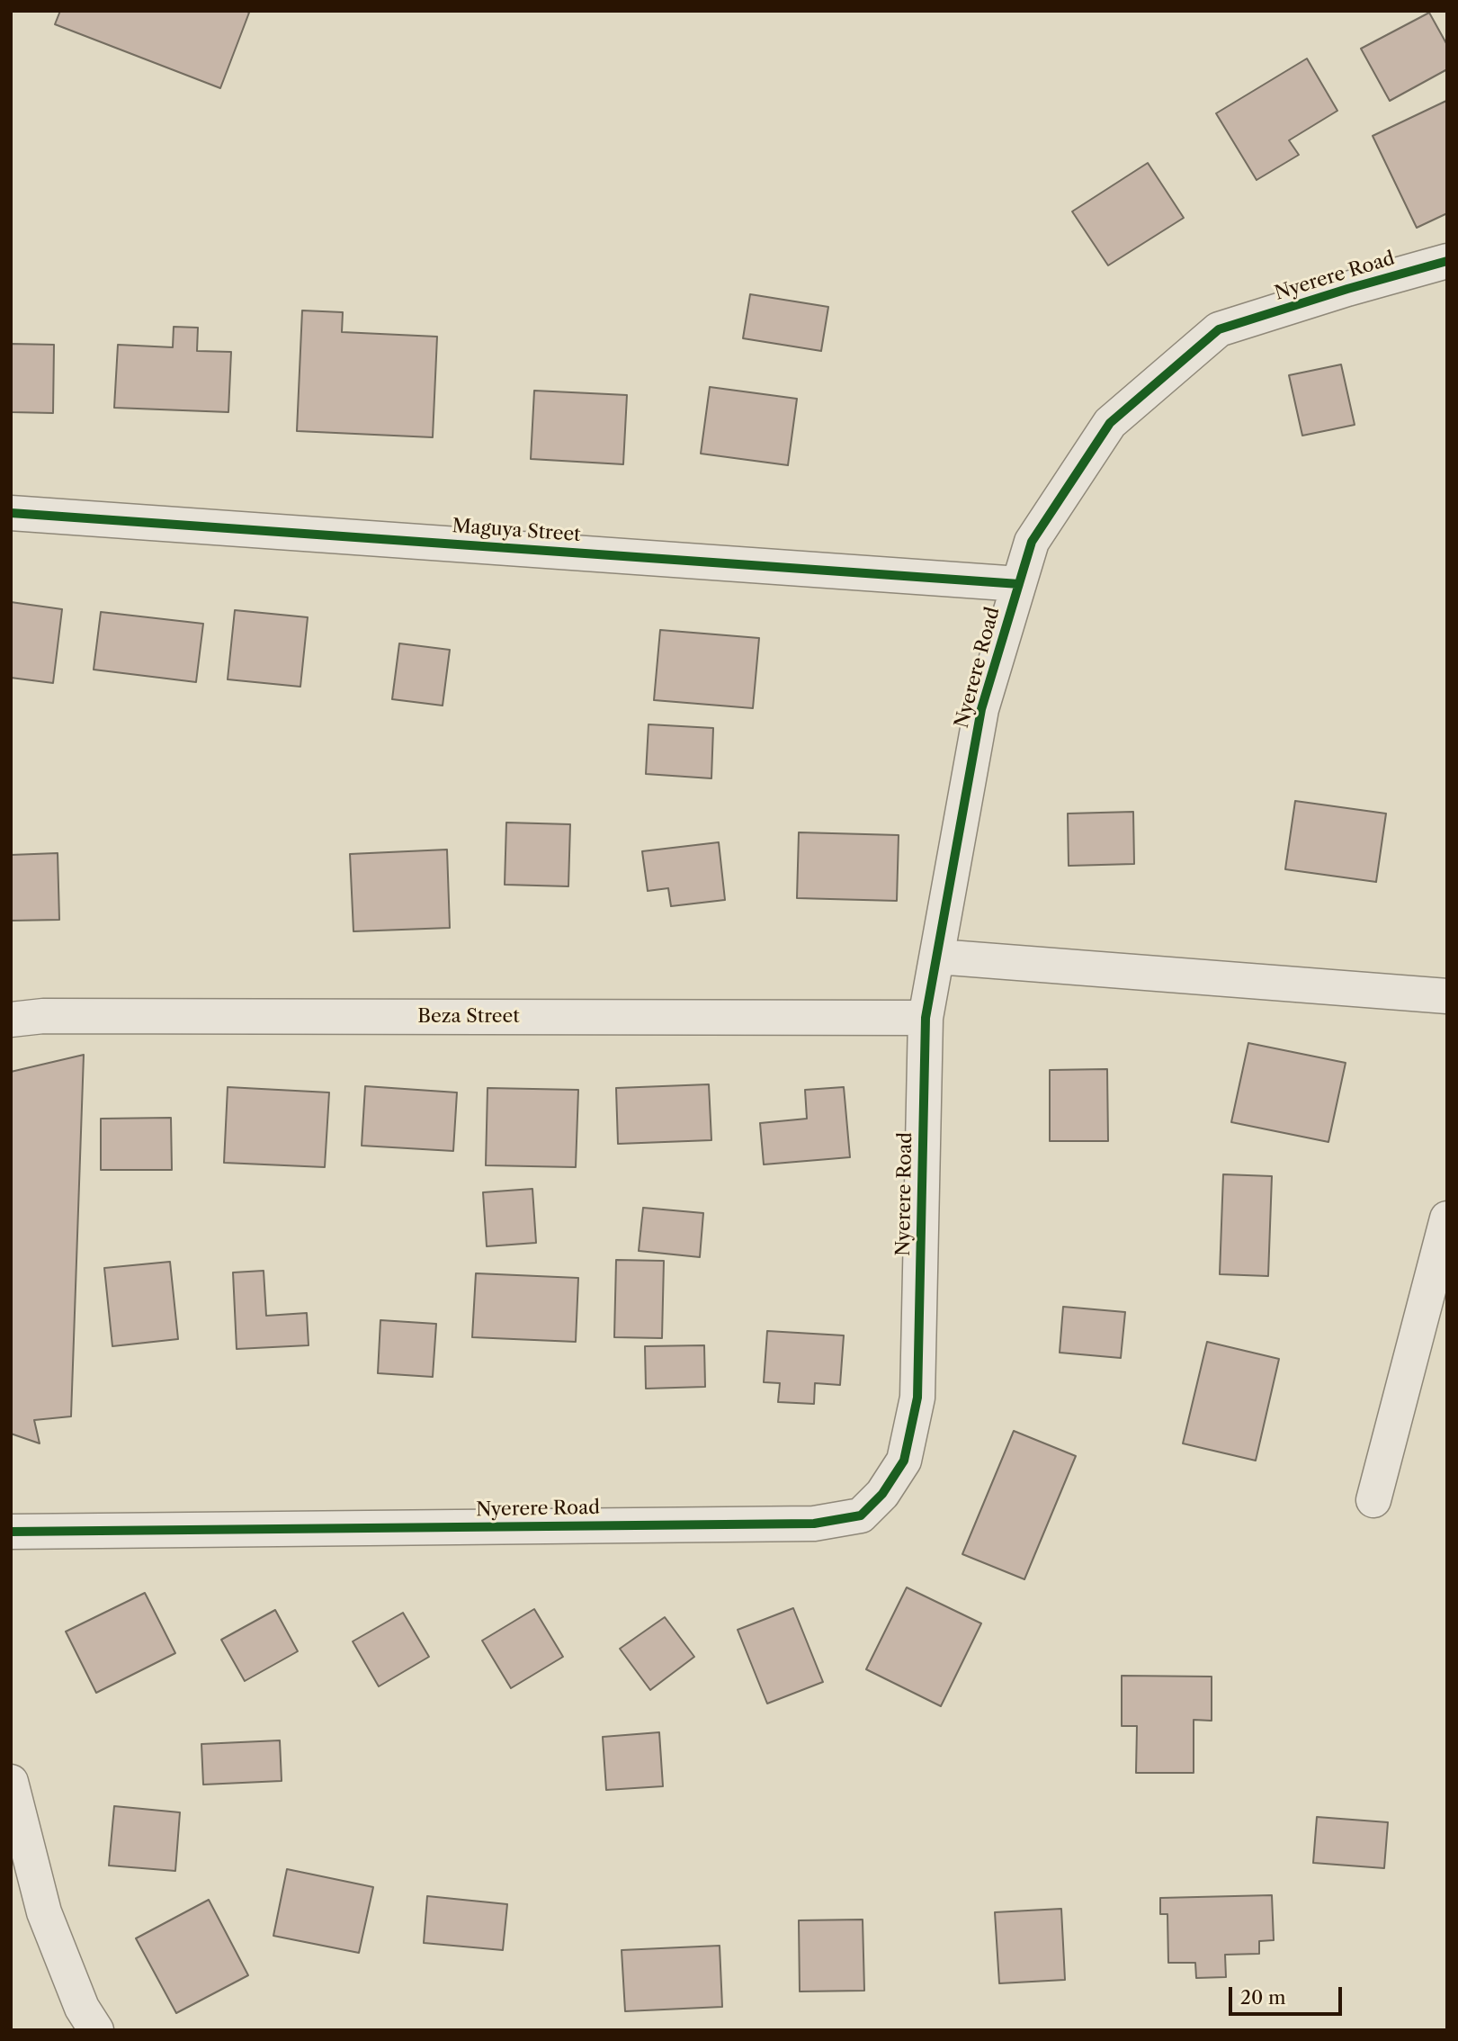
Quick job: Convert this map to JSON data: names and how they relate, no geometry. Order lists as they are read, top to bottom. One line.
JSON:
{"streets":{"street":["Nyerere Road","Maguya Street","Beza Street"]},"crossings":[["Nyerere Road","Maguya Street"],["Nyerere Road","Beza Street"]],"scale_bar":"20 m"}
